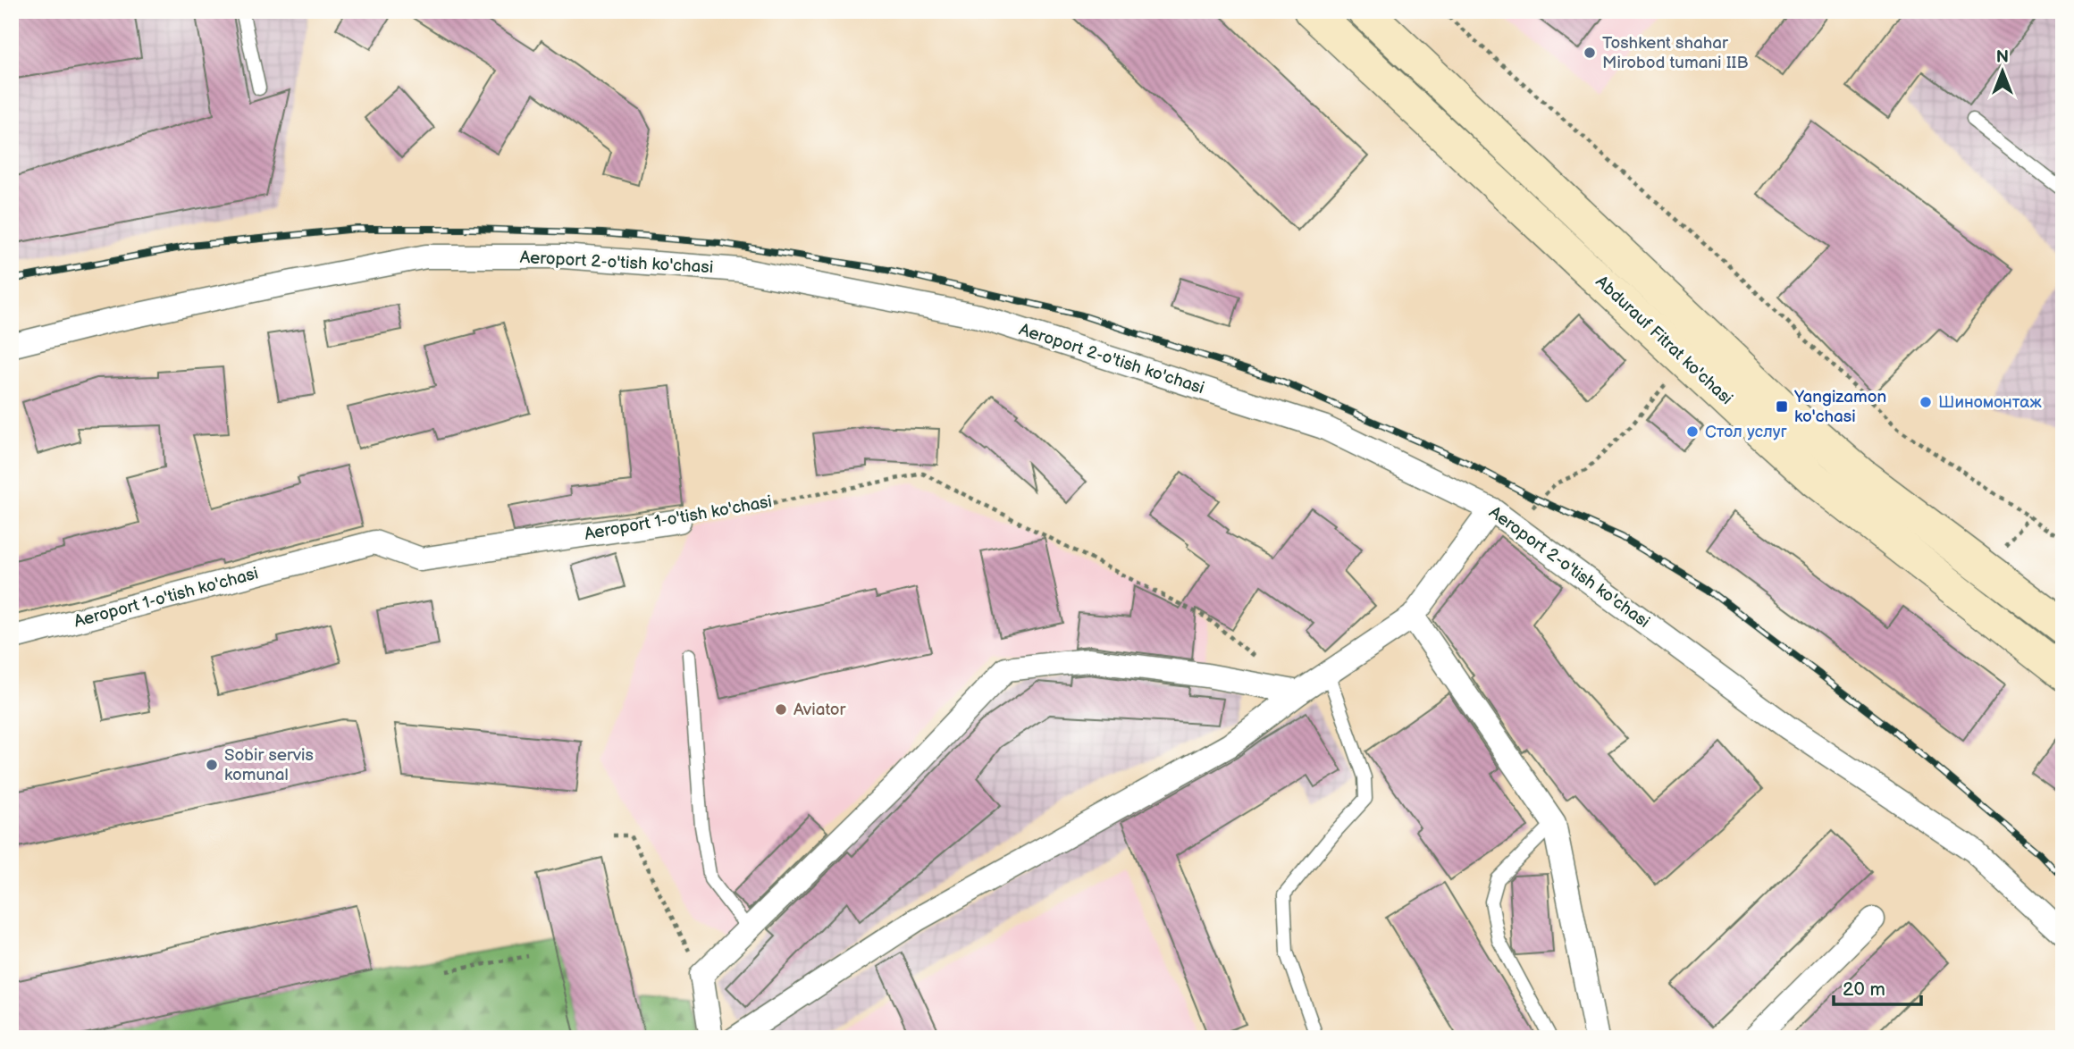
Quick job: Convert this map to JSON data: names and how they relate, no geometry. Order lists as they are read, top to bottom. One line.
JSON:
{"streets":{"main road":["Abdurauf Fitrat ko'chasi"],"street":["Aeroport 2-o'tish ko'chasi","Aeroport 1-o'tish ko'chasi"]},"places":{"other":["Toshkent shahar Mirobod tumani IIB","Шиномонтаж","Стол услуг","Aviator","Sobir servis komunal"],"transit":["Yangizamon ko'chasi"]},"scale_bar":"20 m","north":"top"}
